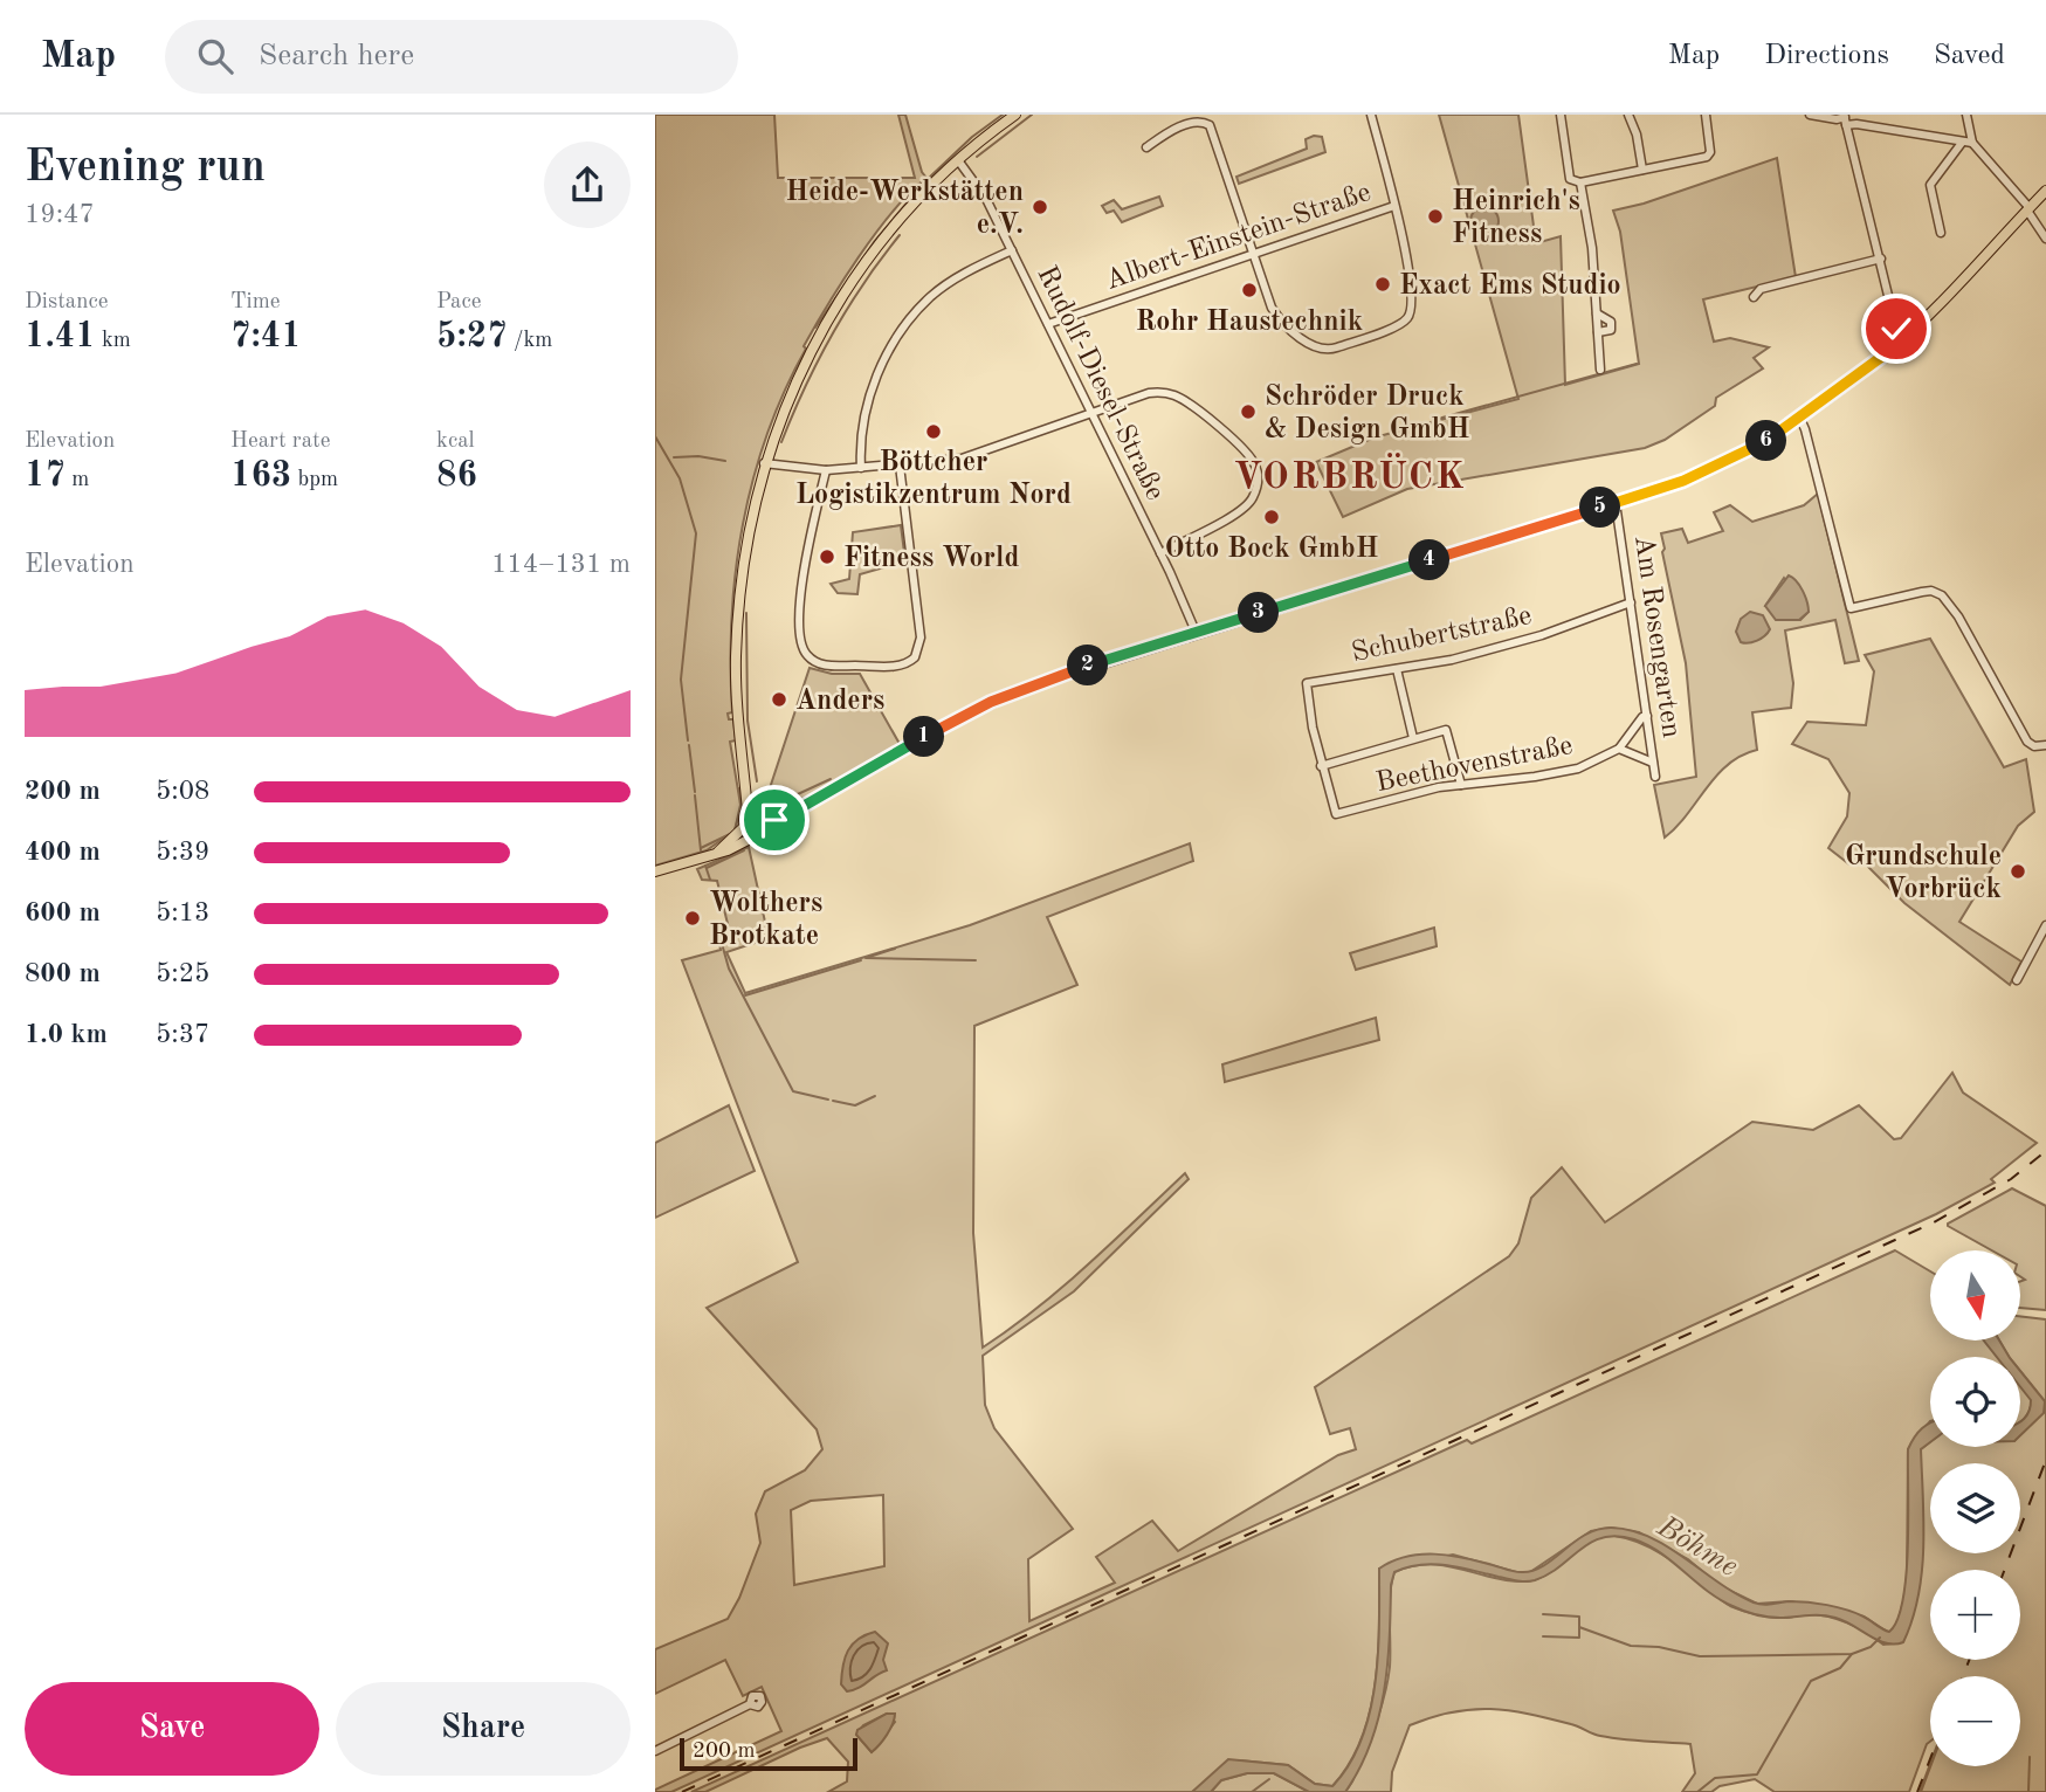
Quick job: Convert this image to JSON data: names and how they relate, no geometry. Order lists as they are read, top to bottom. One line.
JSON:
{"streets":{"street":["Albert-Einstein-Straße","Rudolf-Diesel-Straße","Schubertstraße","Am Rosengarten","Beethovenstraße"]},"crossings":[["Albert-Einstein-Straße","Rudolf-Diesel-Straße"],["Schubertstraße","Am Rosengarten"],["Schubertstraße","Beethovenstraße"],["Am Rosengarten","Beethovenstraße"]],"districts":["VORBRÜCK"],"water":["Böhme"],"places":["Heide-Werkstätten e.V.","Heinrich's Fitness","Exact Ems Studio","Rohr Haustechnik","Schröder Druck & Design GmbH","Böttcher Logistikzentrum Nord","Otto Bock GmbH","Fitness World","Anders","Grundschule Vorbrück","Wolthers Brotkate"],"scale_bar":"200 m","north":"bottom","page":{"header":"Map","search":"Search here","nav":["Map","Directions","Saved"],"heading":["Evening run","19:47"],"stats":[["Distance","1.41 km"],["Time","7:41"],["Pace","5:27 /km"],["Elevation","17 m"],["Heart rate","163 bpm"],["kcal","86"]],"pins":["6","5","4","3","2","1"],"chart":["Elevation","114–131 m"],"list":[{"name":"200 m","note":"5:08"},{"name":"400 m","note":"5:39"},{"name":"600 m","note":"5:13"},{"name":"800 m","note":"5:25"},{"name":"1.0 km","note":"5:37"}],"map_buttons":["+","−"],"buttons":["Save","Share"],"scale":"200 m"}}
